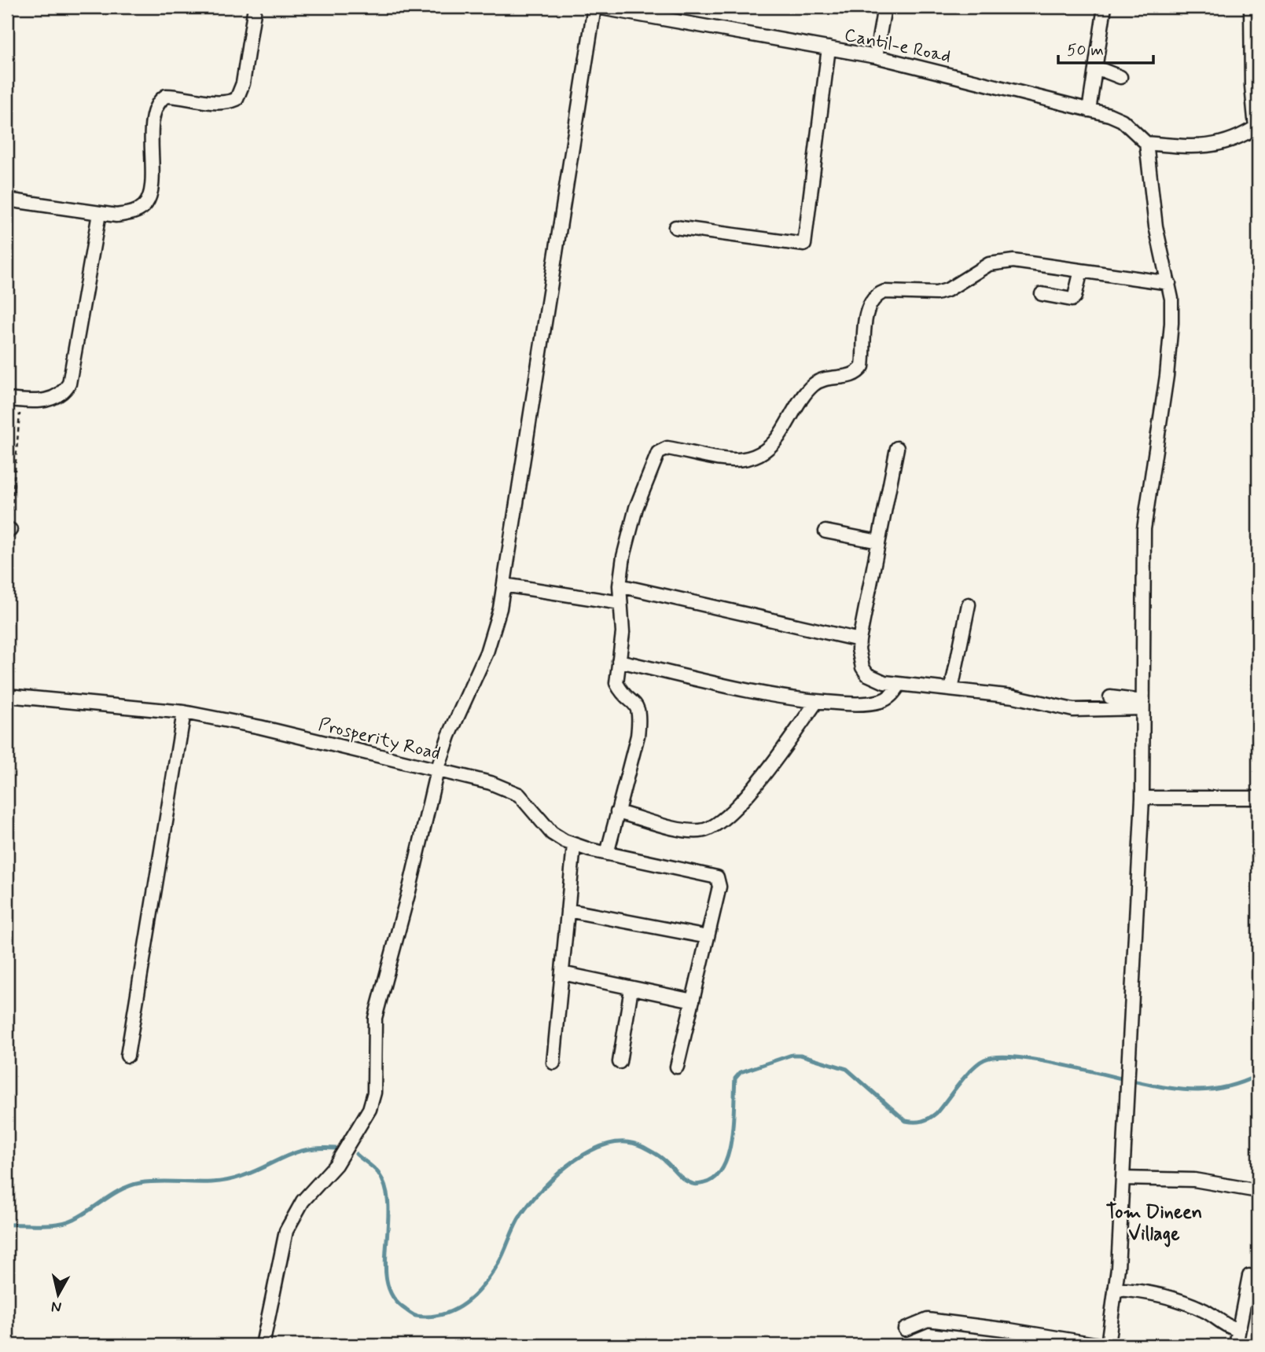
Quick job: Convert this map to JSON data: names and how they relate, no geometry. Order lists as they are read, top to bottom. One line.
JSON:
{"streets":{"street":["Cantil-e Road","Prosperity Road"]},"districts":["Tom Dineen Village"],"scale_bar":"50 m","north":"bottom"}
